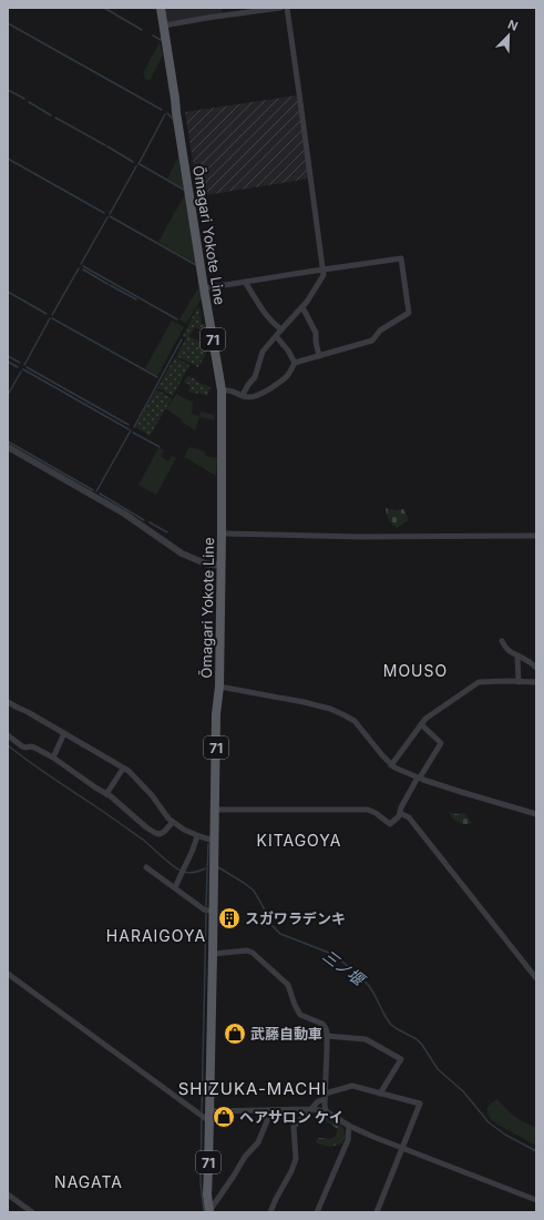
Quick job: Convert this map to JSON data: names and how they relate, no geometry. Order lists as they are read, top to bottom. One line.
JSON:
{"streets":{"main road":["Ōmagari Yokote Line","71"]},"districts":["MOUSO","KITAGOYA","HARAIGOYA","SHIZUKA-MACHI","NAGATA"],"water":["三ノ堰"],"places":{"building":["スガワラデンキ"],"shop":["武藤自動車","ヘアサロン ケイ"]},"north":"top right"}
